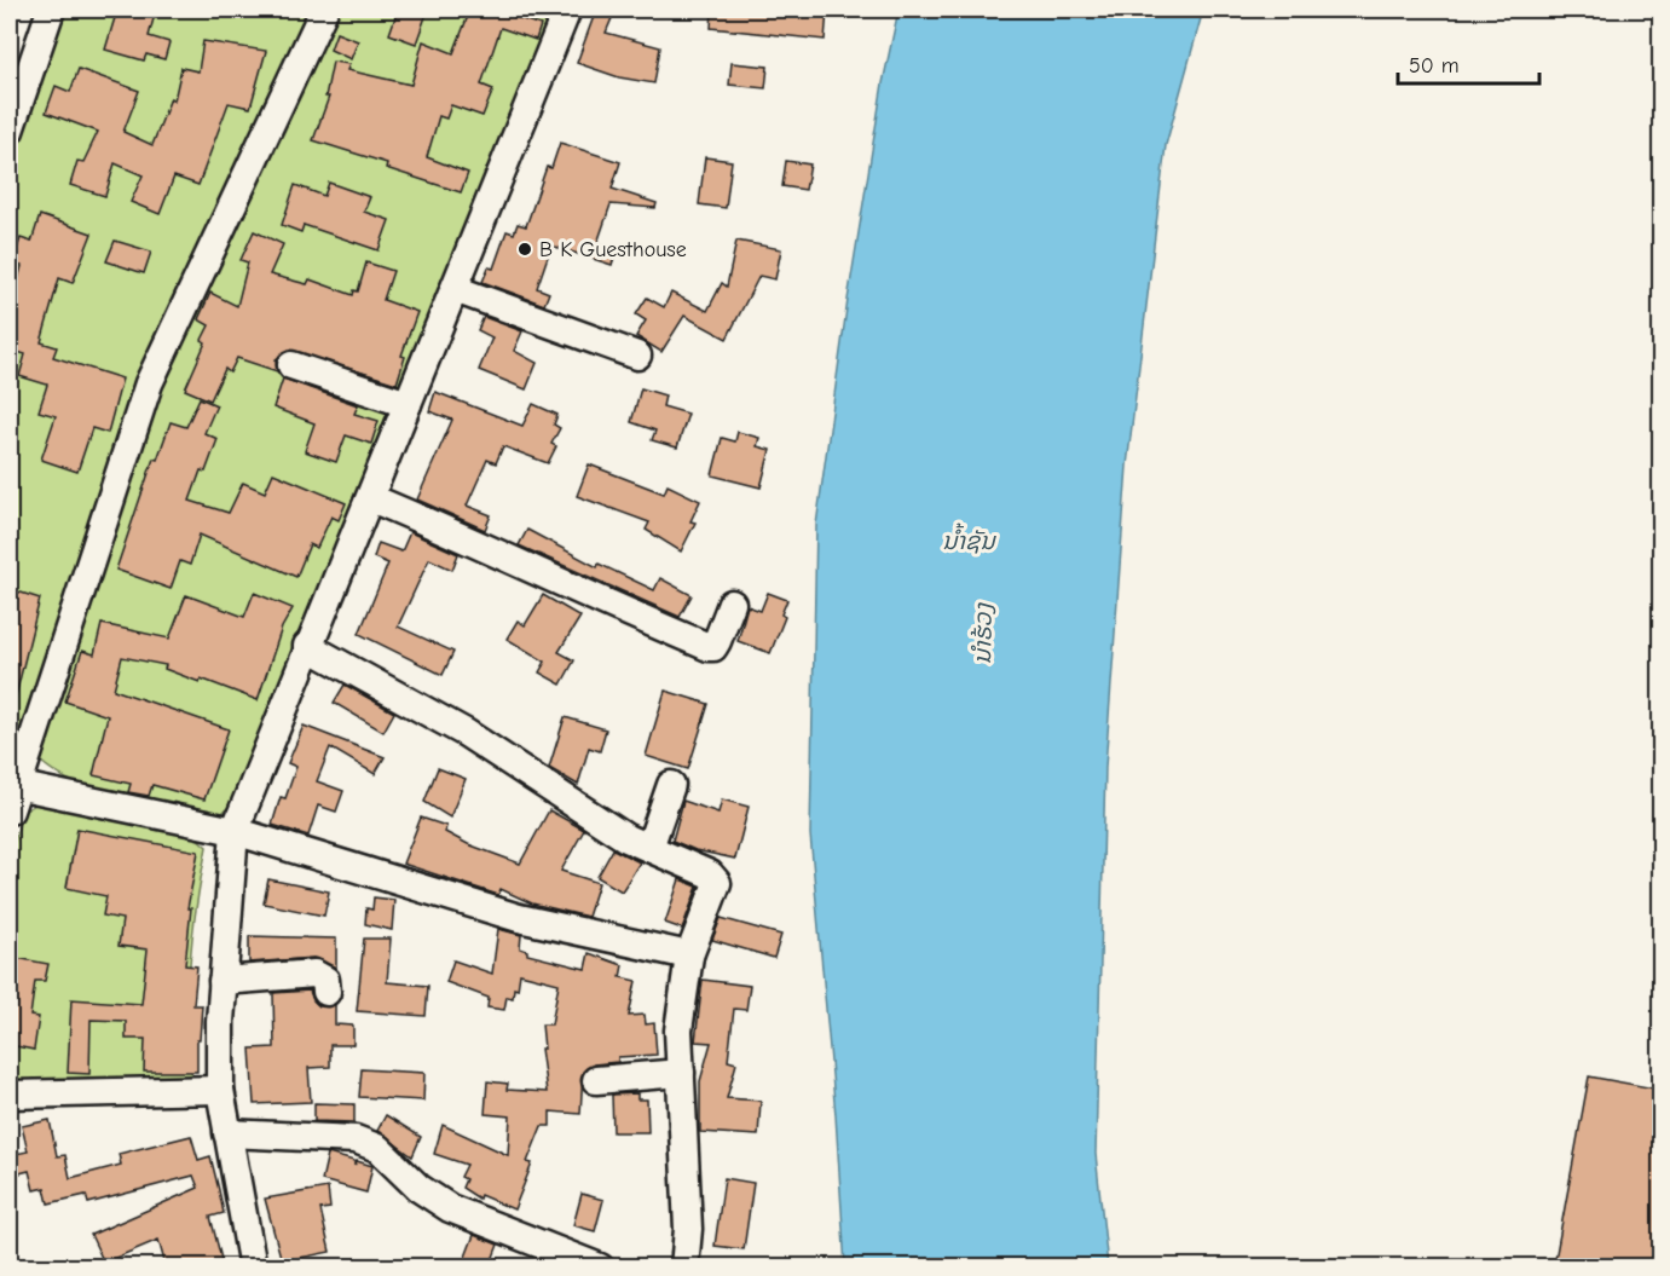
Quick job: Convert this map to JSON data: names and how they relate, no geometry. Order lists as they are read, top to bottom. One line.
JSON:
{"water":["ນ້ຳຊັນ","ນຳ້ຮວງ"],"places":["B K Guesthouse"],"scale_bar":"50 m"}
